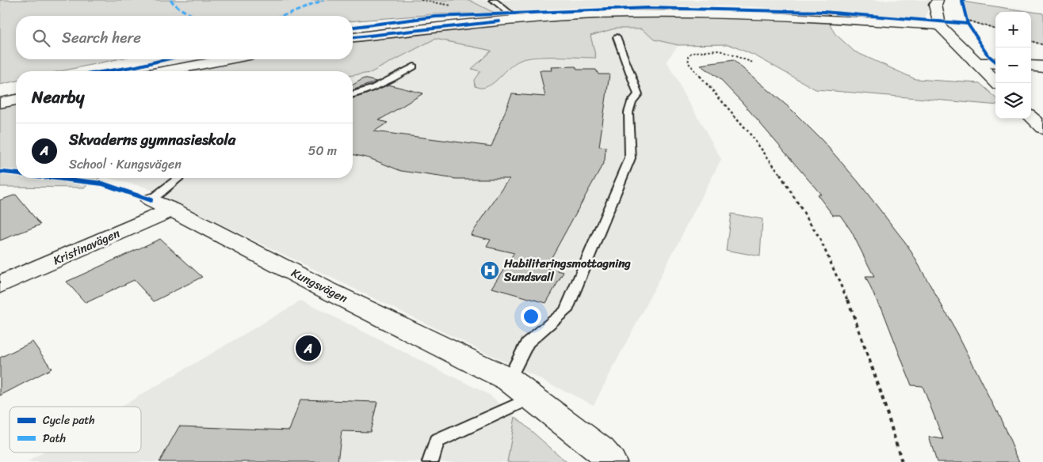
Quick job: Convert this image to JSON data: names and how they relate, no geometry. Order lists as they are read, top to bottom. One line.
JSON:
{"streets":{"street":["Kristinavägen","Kungsvägen"]},"crossings":[["Kristinavägen","Kungsvägen"]],"places":{"hospital":["Habiliteringsmottagning Sundsvall"]},"legend":["Cycle path","Path"],"page":{"map_buttons":["+","−"],"search":"Search here","heading":"Nearby","list":[{"mark":"A","name":"Skvaderns gymnasieskola","note":"School · Kungsvägen","value":"50 m"}],"pins":"A"}}
